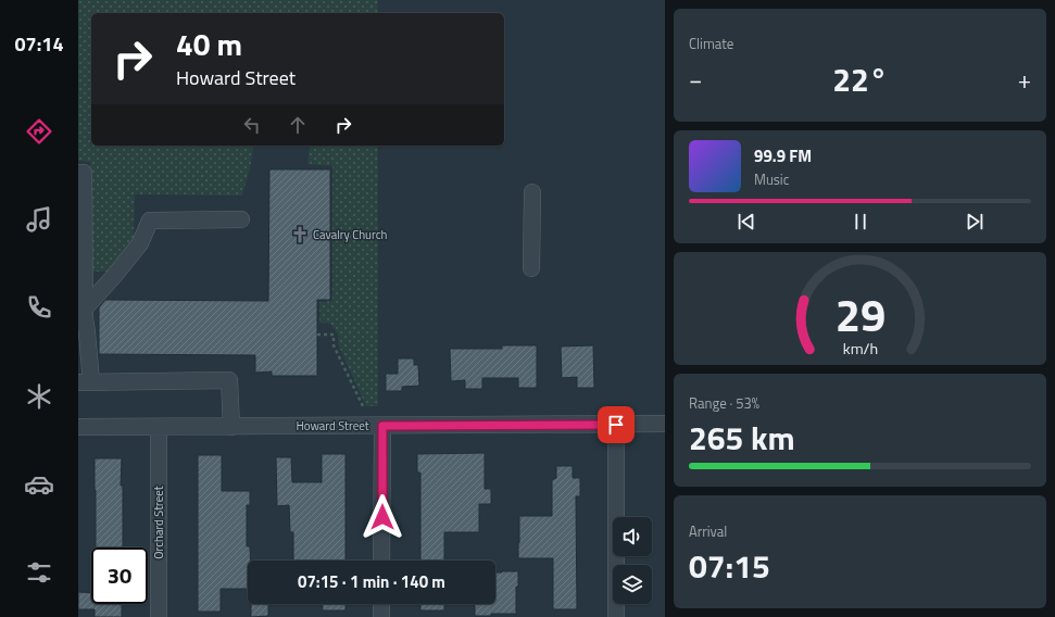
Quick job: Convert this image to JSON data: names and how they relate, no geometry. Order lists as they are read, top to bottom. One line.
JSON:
{"streets":{"street":["Howard Street","Orchard Street"]},"crossings":[["Howard Street","Orchard Street"]],"places":{"church":["Cavalry Church"]},"page":{"tabs":"07:14","tile":["Climate",["Range · 53%","265 km"],["Arrival","07:15"]],"turn":["40 m","Howard Street"],"heat":["−","22°","+"],"song":["99.9 FM","Music"],"limit":"30","trip":"07:15 · 1 min · 140 m","gauge":["29","km/h"]}}
